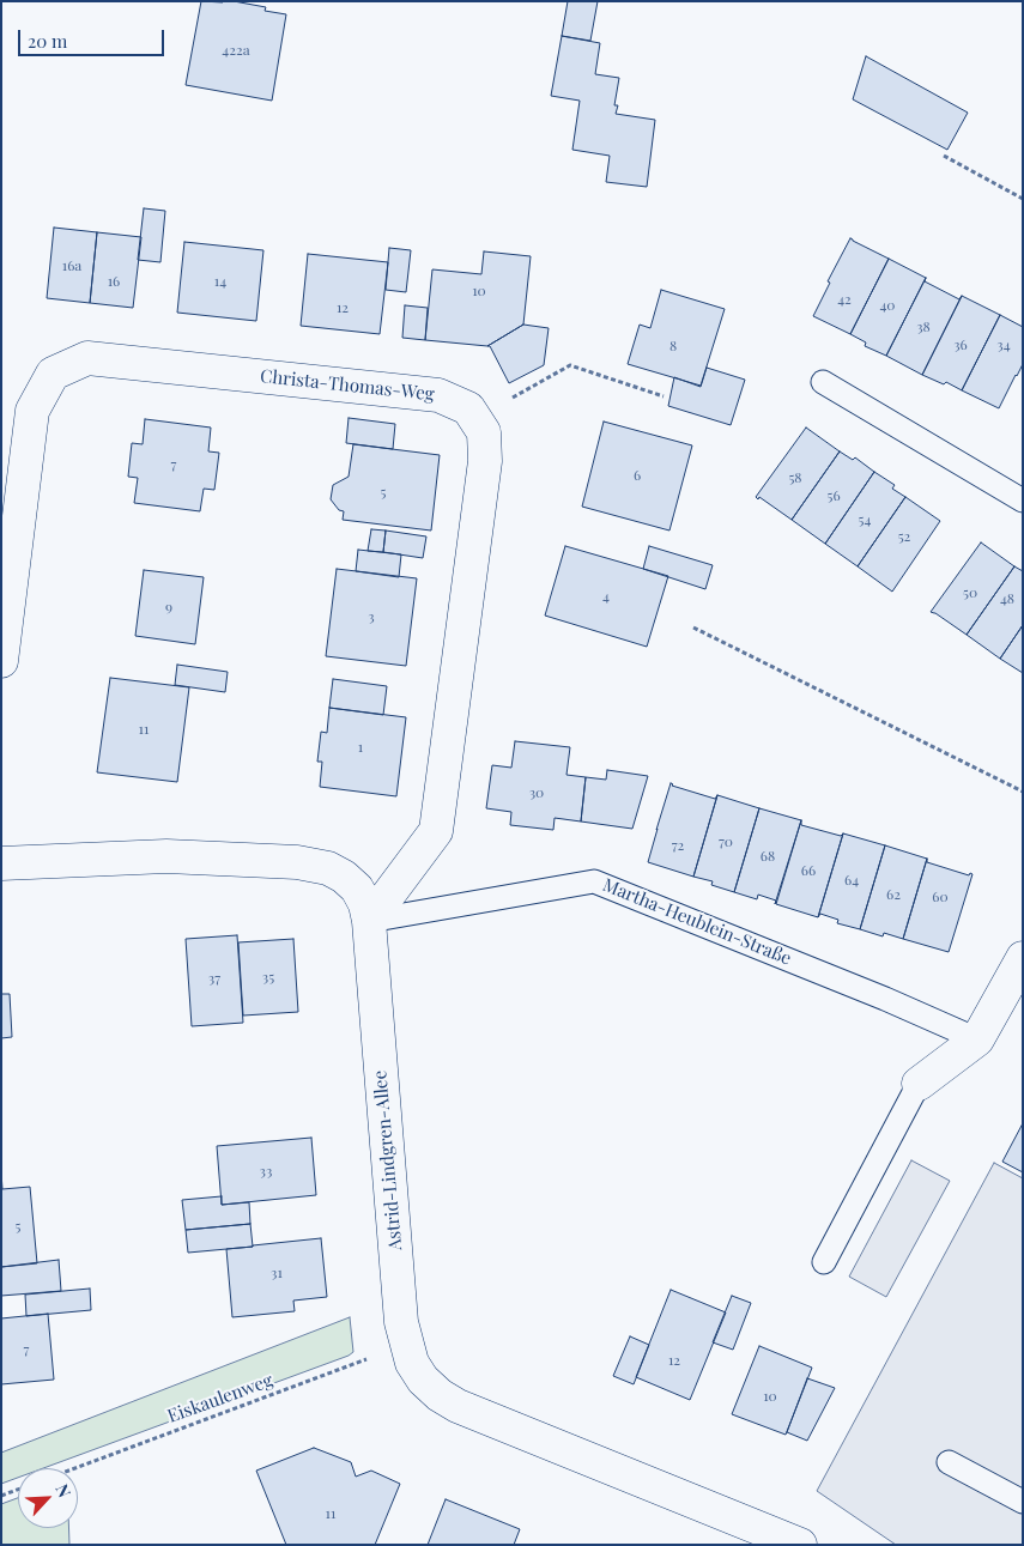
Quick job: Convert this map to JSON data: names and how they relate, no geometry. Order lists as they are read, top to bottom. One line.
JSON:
{"streets":{"street":["Christa-Thomas-Weg","Astrid-Lindgren-Allee"],"lane":["Martha-Heublein-Straße"],"path":["Eiskaulenweg"]},"crossings":[["Martha-Heublein-Straße","Astrid-Lindgren-Allee"],["Astrid-Lindgren-Allee","Eiskaulenweg"]],"house_numbers":["422a","16a","16","14","10","42","40","12","38","36","34","8","7","6","58","5","56","54","52","50","4","48","9","3","11","1","30","70","72","68","66","64","62","60","35","37","33","5","31","7","12","10","11"],"scale_bar":"20 m","north":"top right"}
